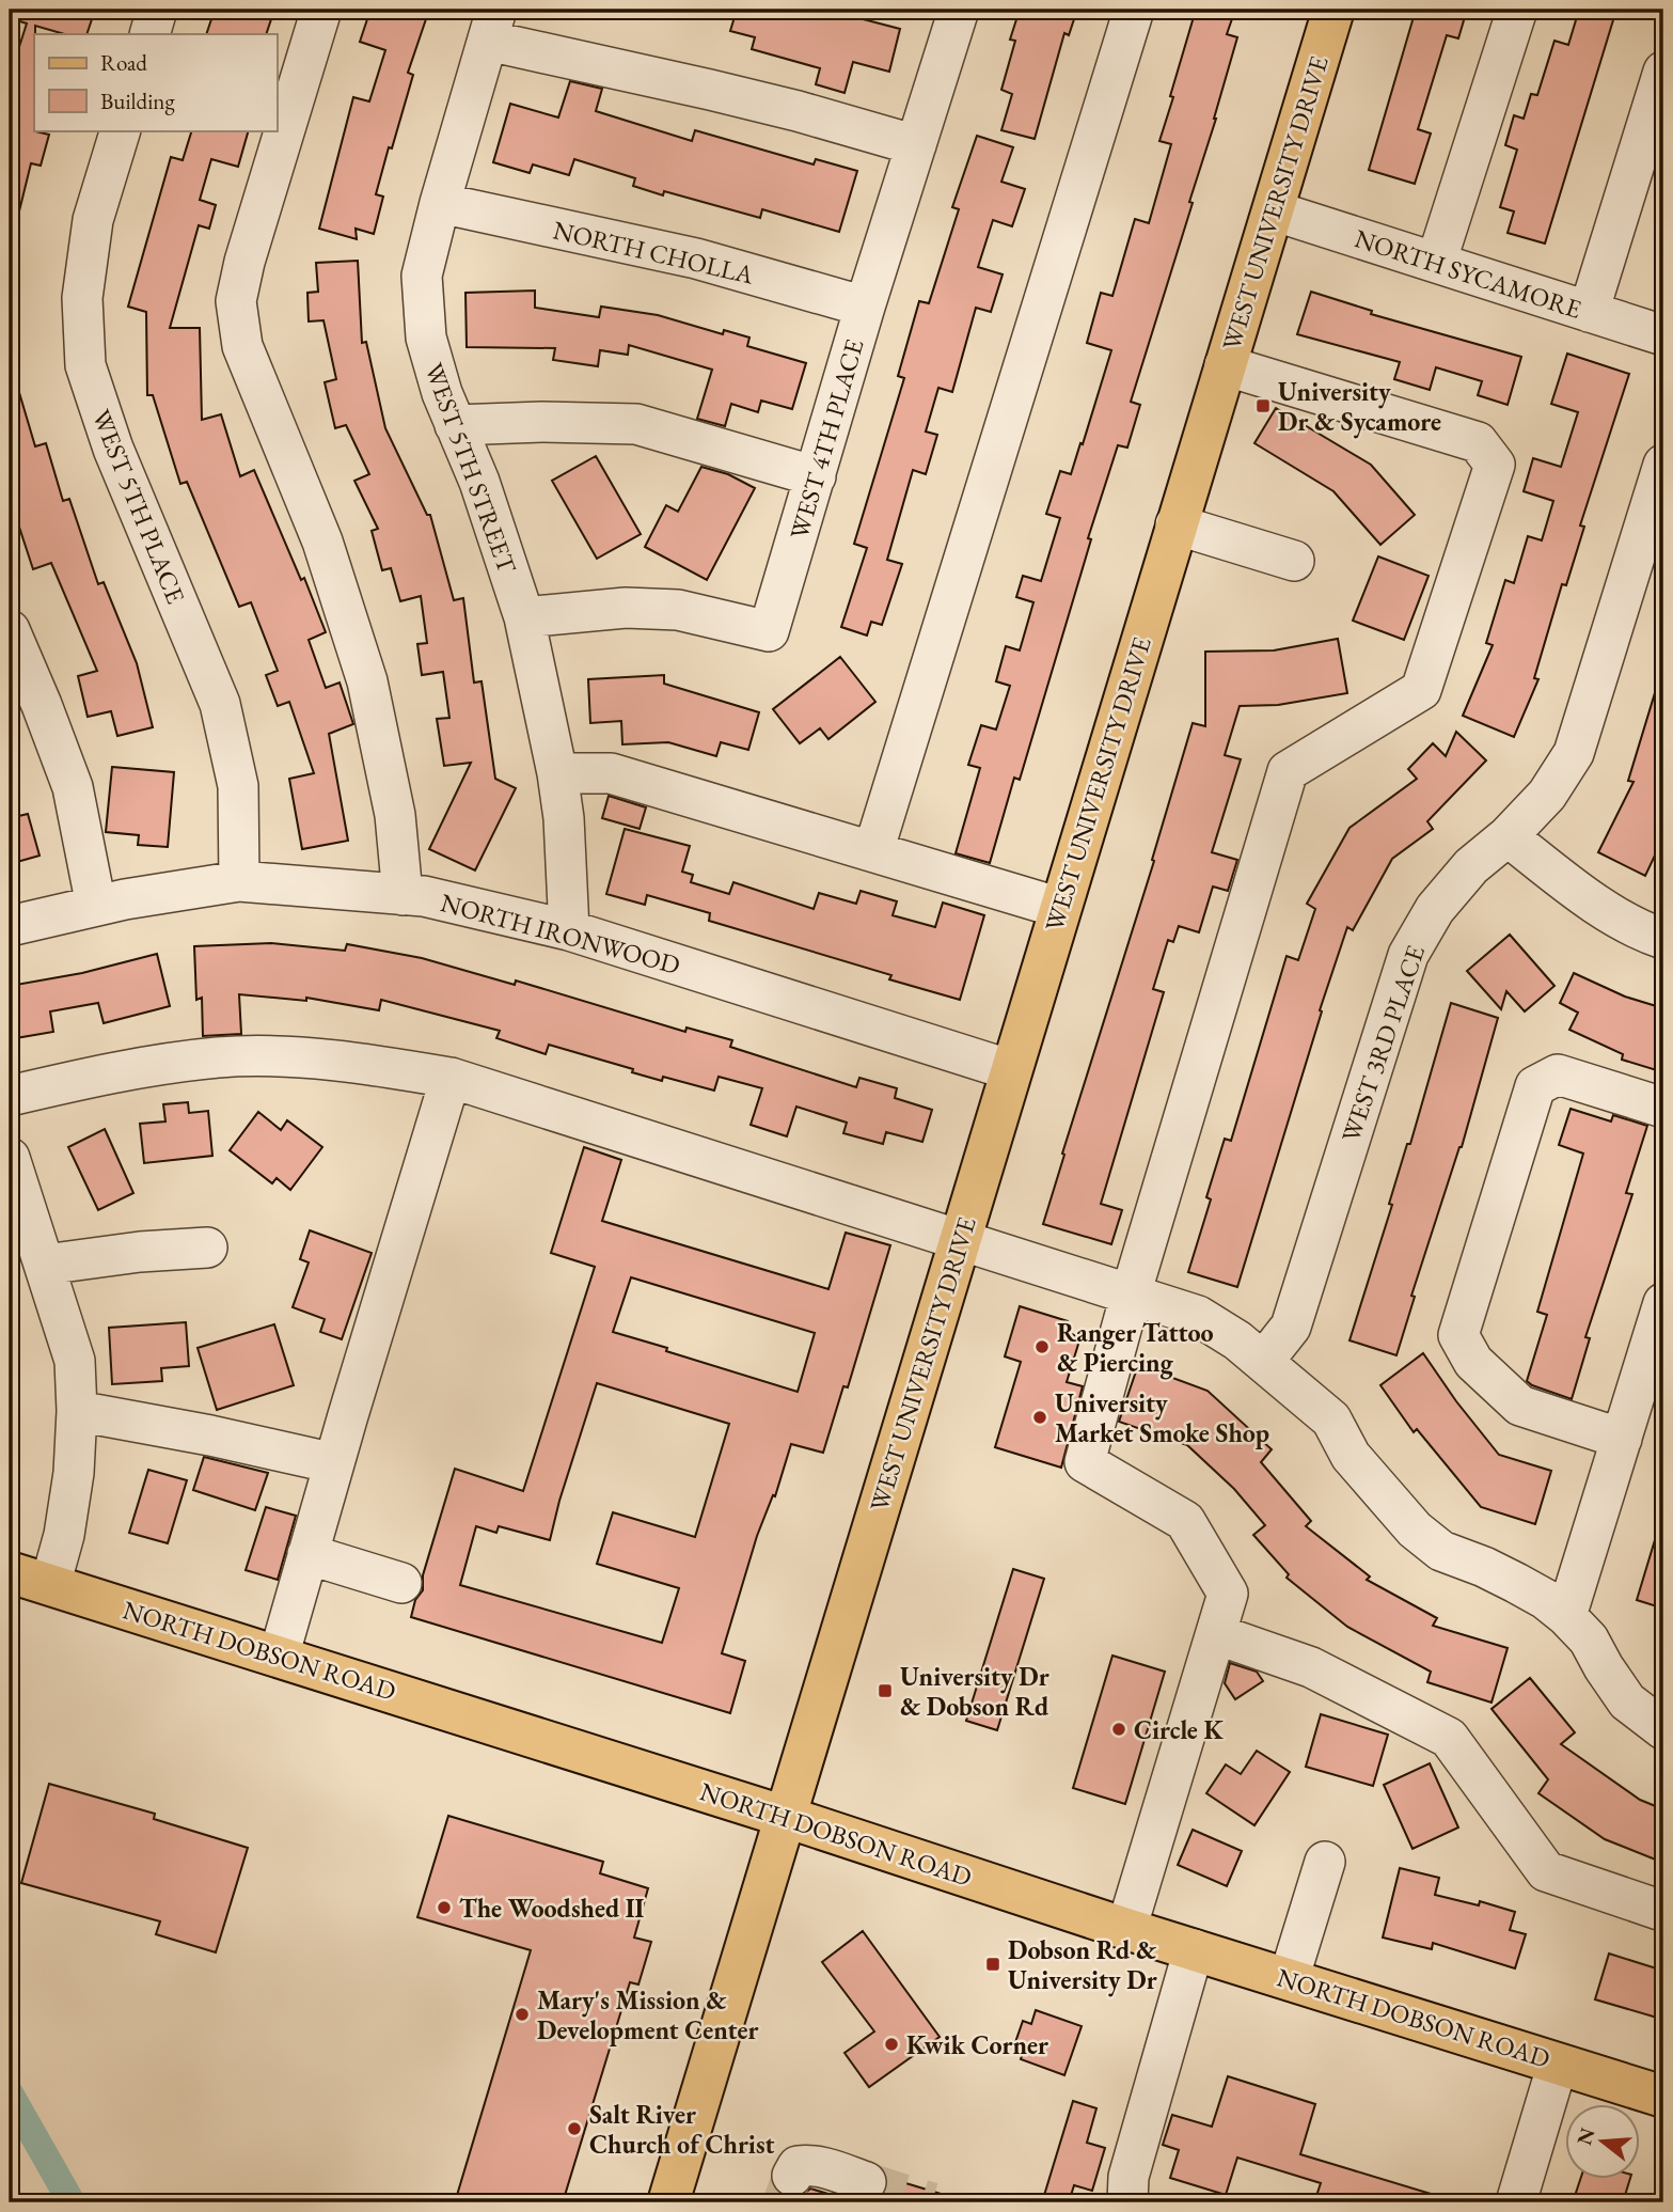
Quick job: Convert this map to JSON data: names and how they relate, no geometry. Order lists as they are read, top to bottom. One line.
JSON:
{"streets":{"main road":["WEST UNIVERSITY DRIVE","NORTH DOBSON ROAD"],"street":["NORTH CHOLLA","NORTH SYCAMORE","WEST 4TH PLACE","WEST 5TH STREET","WEST 5TH PLACE","NORTH IRONWOOD","WEST 3RD PLACE"]},"crossings":[["WEST UNIVERSITY DRIVE","NORTH SYCAMORE"],["WEST UNIVERSITY DRIVE","NORTH IRONWOOD"],["WEST UNIVERSITY DRIVE","NORTH DOBSON ROAD"],["NORTH CHOLLA","WEST 4TH PLACE"],["NORTH CHOLLA","WEST 5TH STREET"],["WEST 4TH PLACE","WEST 5TH STREET"],["WEST 5TH STREET","NORTH IRONWOOD"],["WEST 5TH PLACE","NORTH IRONWOOD"]],"places":{"transit":["University Dr & Sycamore","University Dr & Dobson Rd","Dobson Rd & University Dr"],"other":["Ranger Tattoo & Piercing","University Market Smoke Shop","Circle K","The Woodshed II","Mary's Mission & Development Center","Kwik Corner","Salt River Church of Christ"]},"legend":["Road","Building"],"north":"left"}
